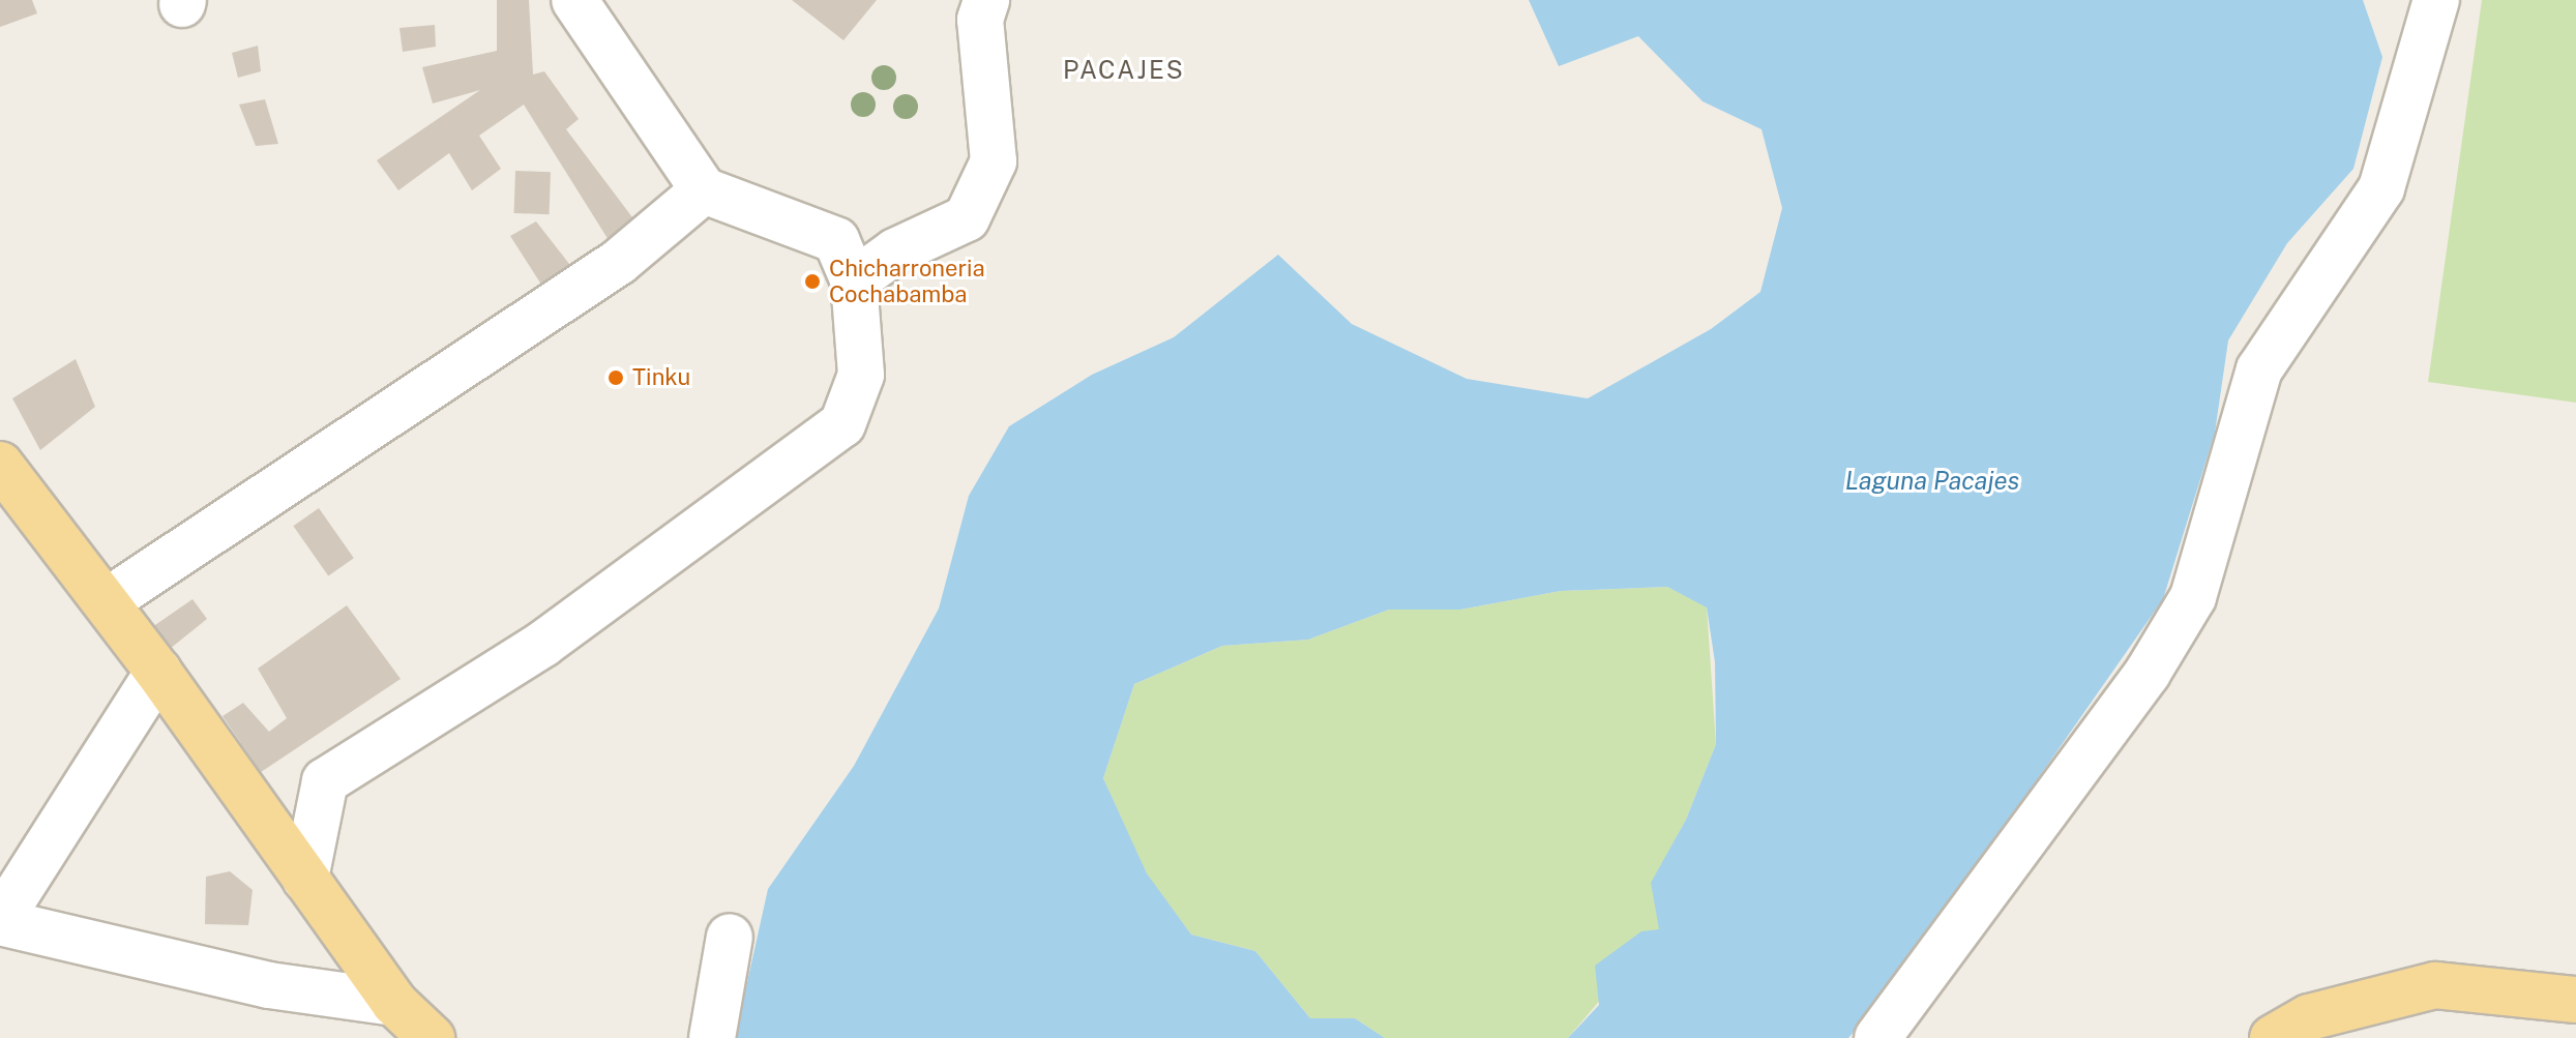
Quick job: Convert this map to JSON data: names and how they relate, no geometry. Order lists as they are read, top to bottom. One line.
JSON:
{"districts":["PACAJES"],"water":["Laguna Pacajes"],"places":["Chicharroneria Cochabamba","Tinku"]}
